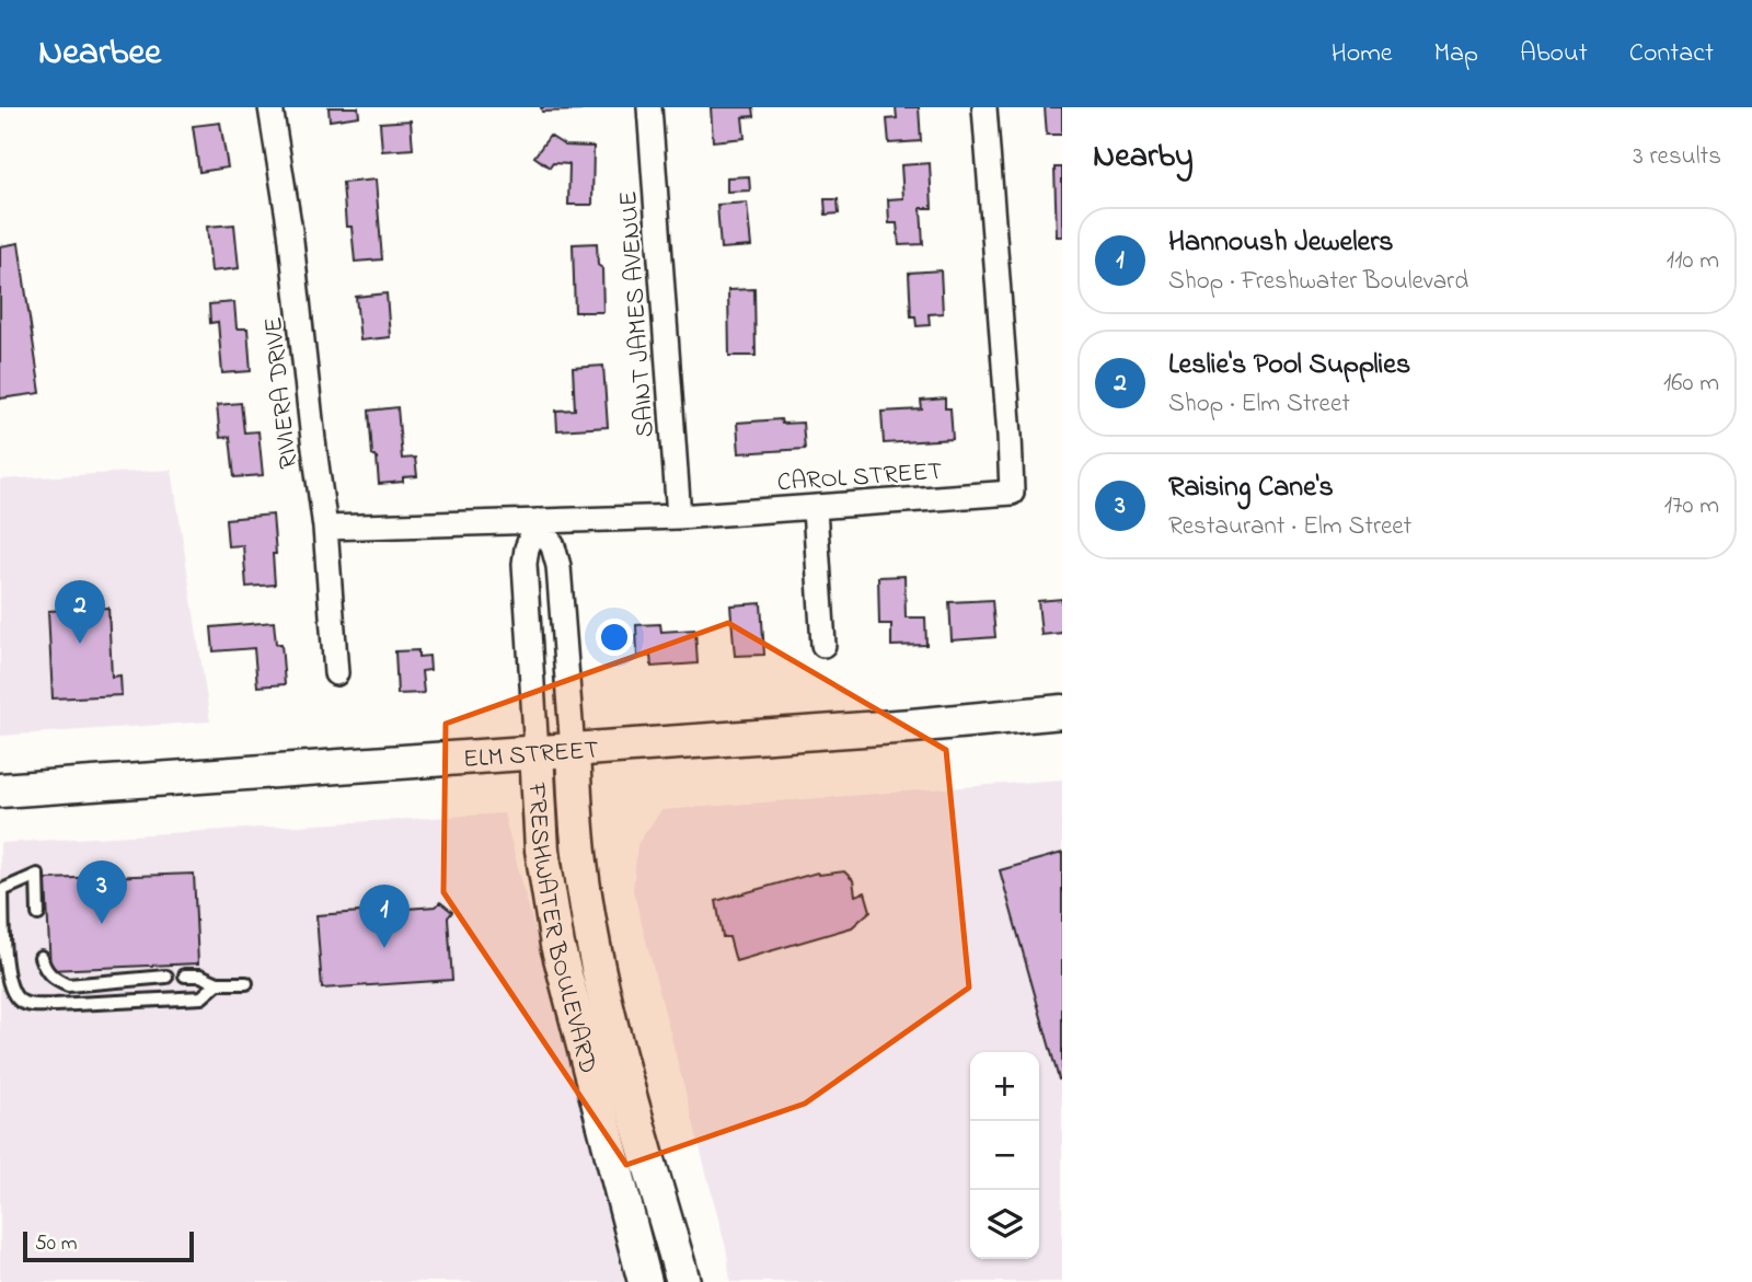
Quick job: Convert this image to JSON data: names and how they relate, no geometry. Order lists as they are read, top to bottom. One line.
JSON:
{"streets":{"street":["SAINT JAMES AVENUE","RIVIERA DRIVE","CAROL STREET","ELM STREET","FRESHWATER BOULEVARD"]},"crossings":[["SAINT JAMES AVENUE","CAROL STREET"],["RIVIERA DRIVE","CAROL STREET"],["CAROL STREET","FRESHWATER BOULEVARD"],["ELM STREET","FRESHWATER BOULEVARD"]],"scale_bar":"50 m","page":{"header":"Nearbee","nav":["Home","Map","About","Contact"],"heading":["Nearby","3 results"],"list":[{"mark":"1","name":"Hannoush Jewelers","note":"Shop · Freshwater Boulevard","value":"110 m"},{"mark":"2","name":"Leslie's Pool Supplies","note":"Shop · Elm Street","value":"160 m"},{"mark":"3","name":"Raising Cane's","note":"Restaurant · Elm Street","value":"170 m"}],"pins":["2","3","1"],"map_buttons":["+","−"],"scale":"50 m"}}
